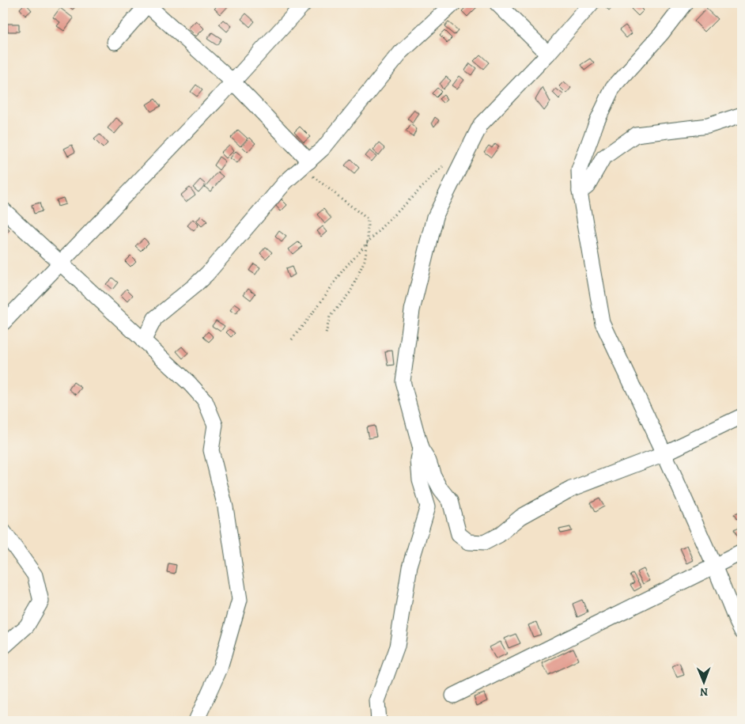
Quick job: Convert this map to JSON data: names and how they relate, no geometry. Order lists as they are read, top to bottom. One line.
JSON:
{"north":"bottom"}
